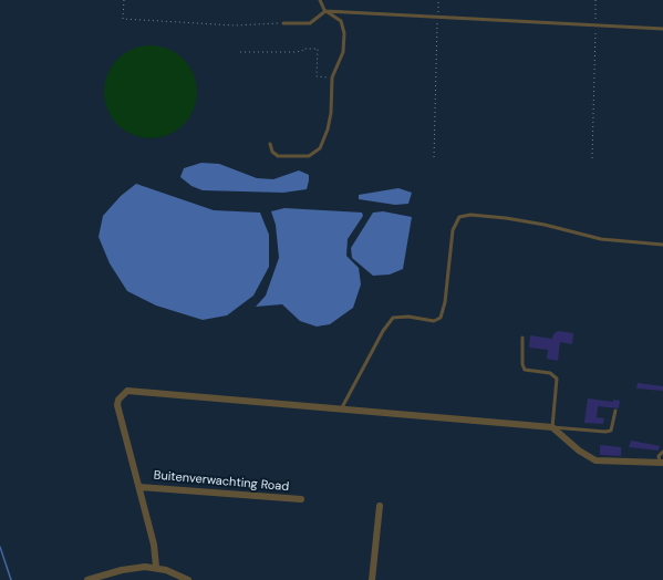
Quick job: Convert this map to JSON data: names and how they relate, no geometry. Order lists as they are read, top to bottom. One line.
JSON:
{"streets":{"street":["Buitenverwachting Road"]}}
